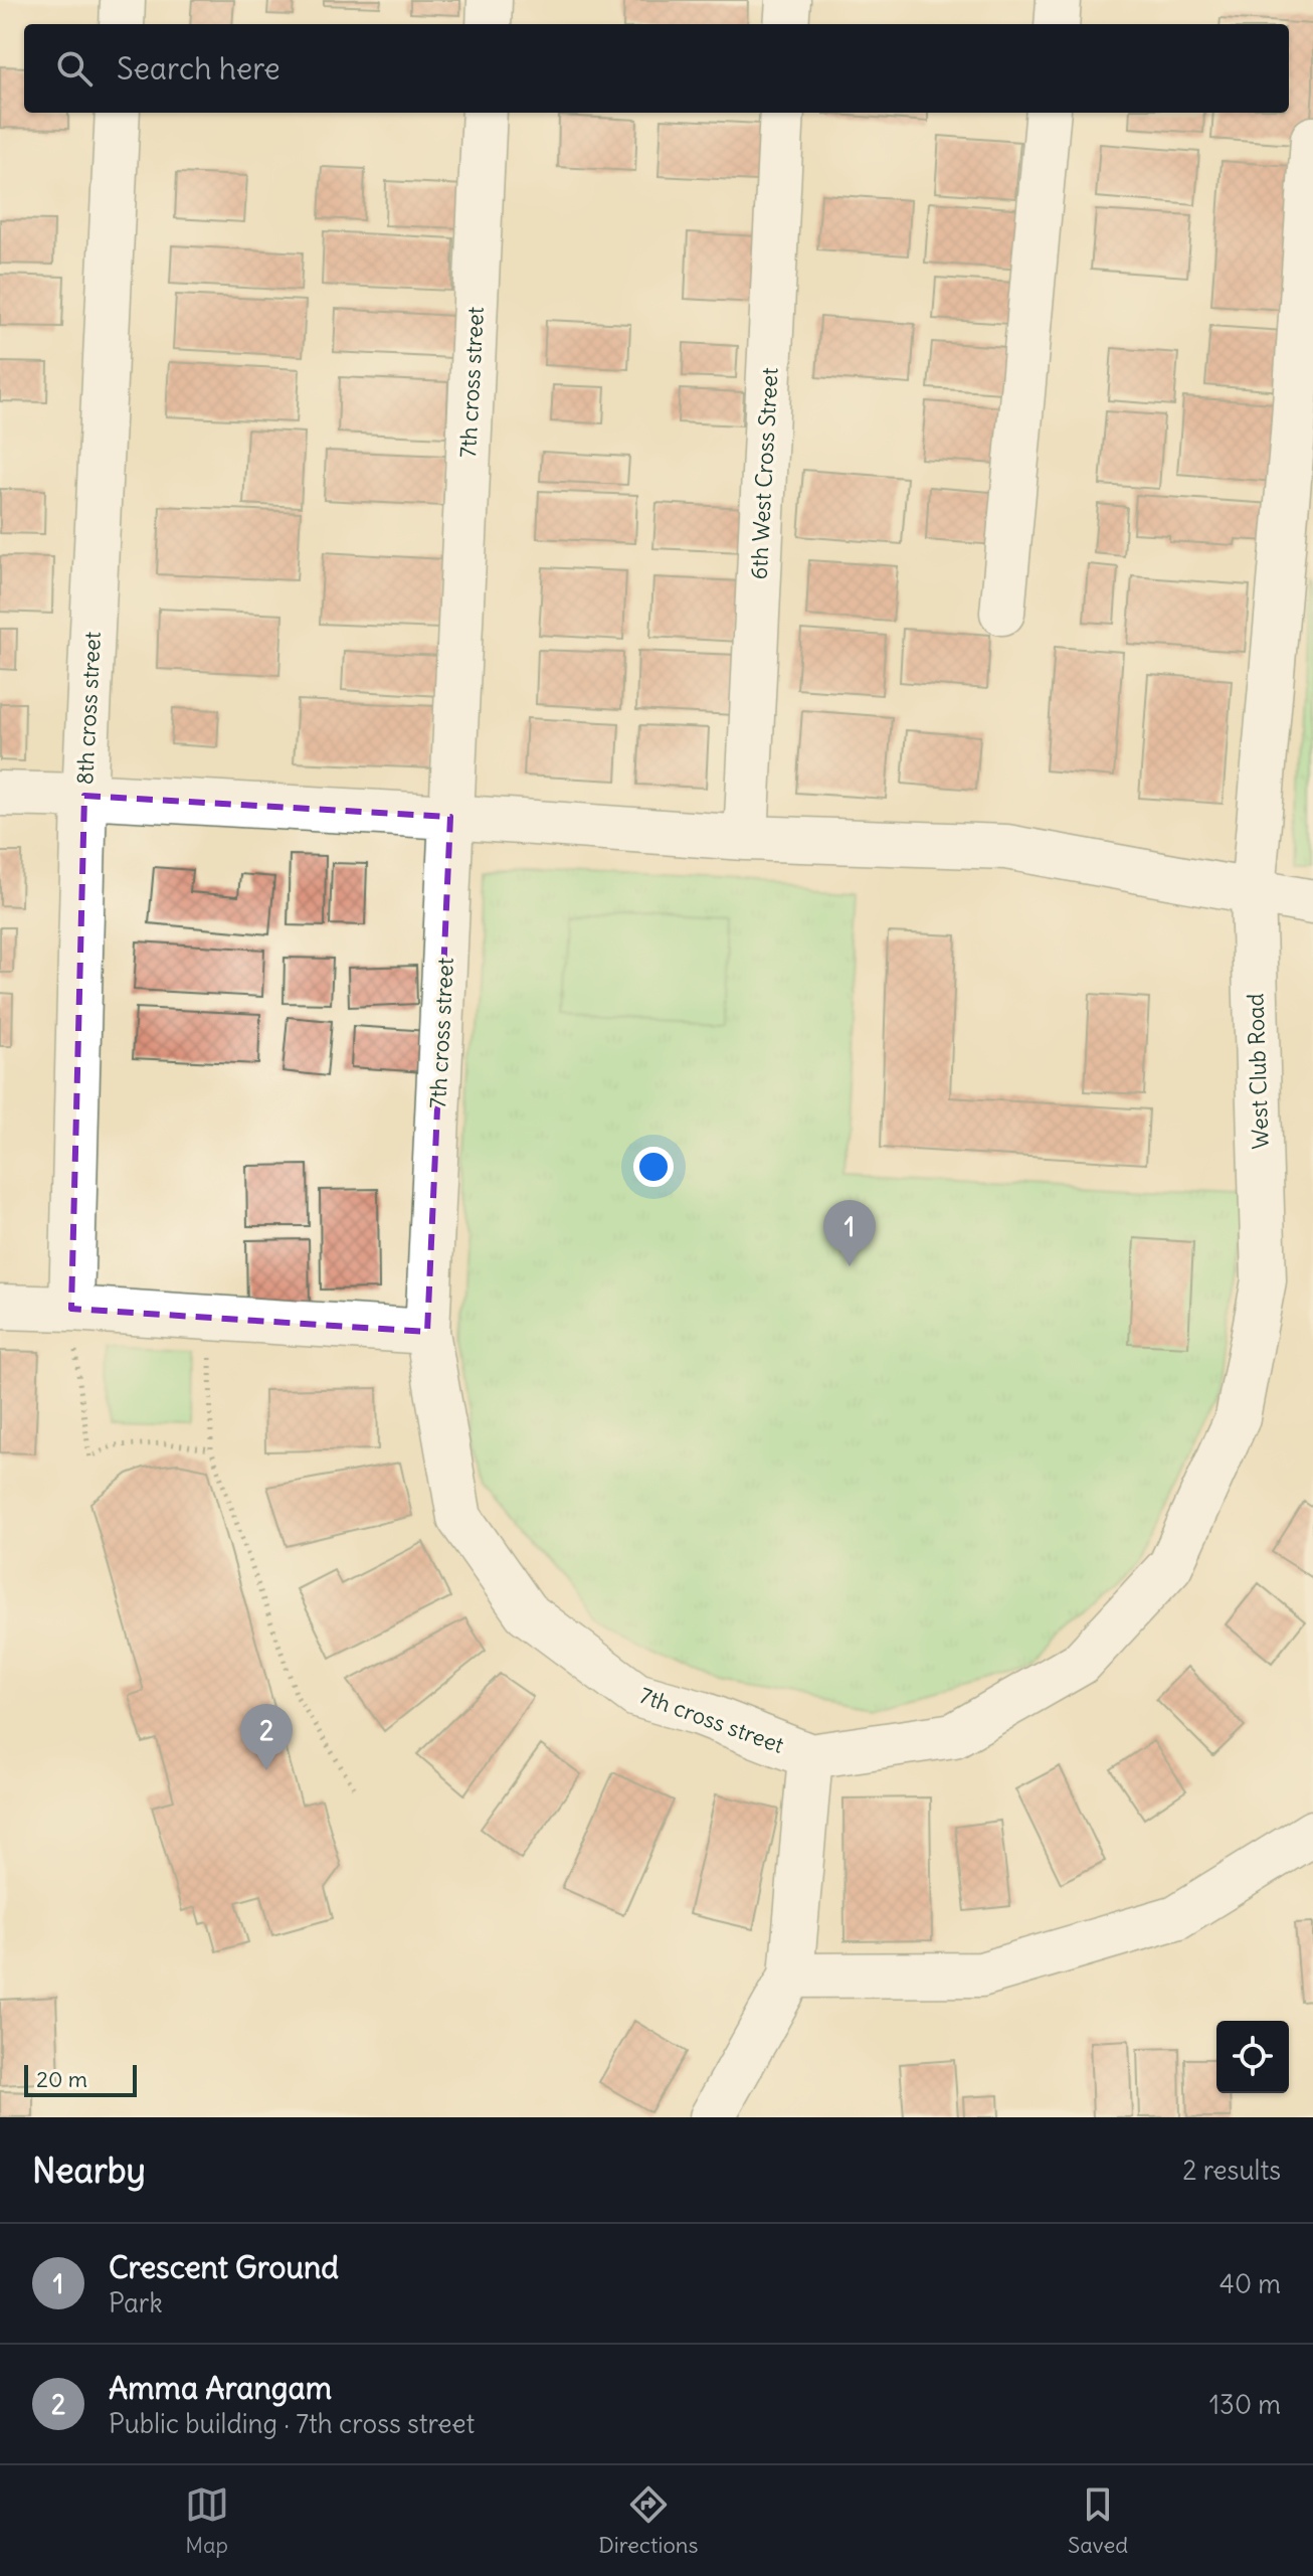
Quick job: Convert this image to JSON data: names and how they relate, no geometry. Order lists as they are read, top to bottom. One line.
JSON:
{"streets":{"street":["7th cross street","6th West Cross Street","8th cross street","West Club Road"]},"crossings":[["7th cross street","West Club Road"]],"scale_bar":"20 m","page":{"search":"Search here","pins":["1","2"],"scale":"20 m","heading":["Nearby","2 results"],"list":[{"mark":"1","name":"Crescent Ground","note":"Park","value":"40 m"},{"mark":"2","name":"Amma Arangam","note":"Public building · 7th cross street","value":"130 m"}],"nav":["Map","Directions","Saved"]}}
